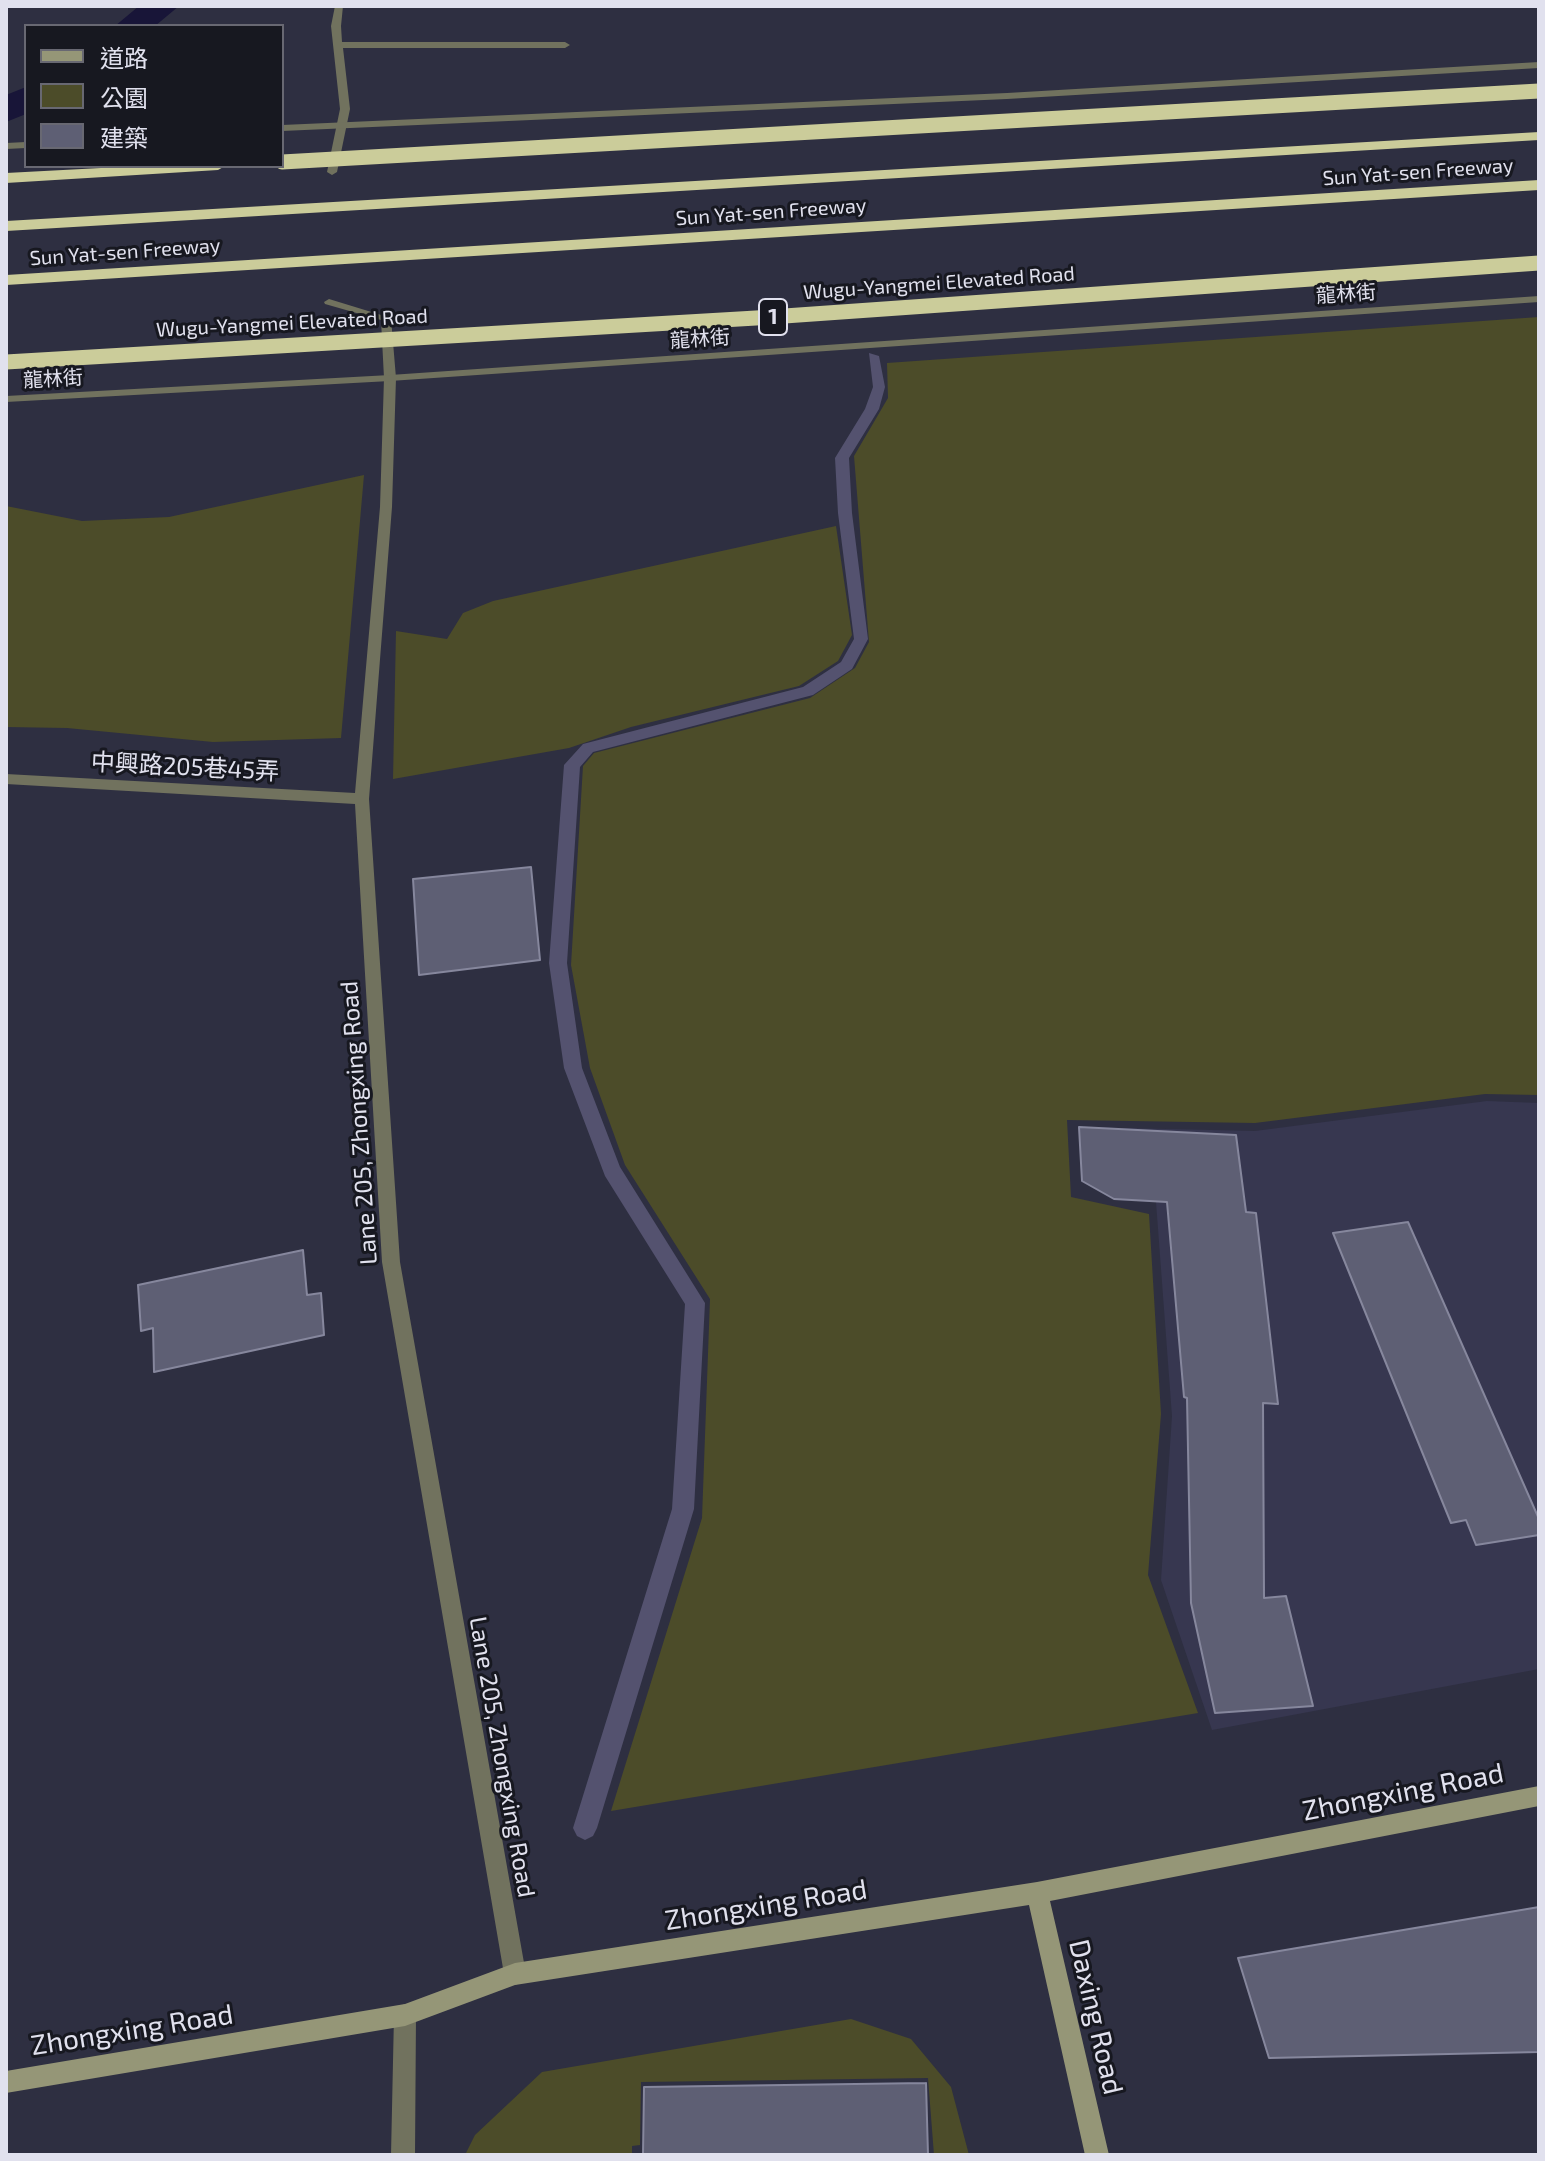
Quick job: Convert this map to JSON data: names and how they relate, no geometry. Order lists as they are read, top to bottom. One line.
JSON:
{"streets":{"highway":["Sun Yat-sen Freeway","Wugu-Yangmei Elevated Road","1"],"street":["龍林街","中興路205巷45弄","Lane 205, Zhongxing Road","Zhongxing Road","Daxing Road"]},"crossings":[["龍林街","Lane 205, Zhongxing Road"],["中興路205巷45弄","Lane 205, Zhongxing Road"],["Lane 205, Zhongxing Road","Zhongxing Road"],["Zhongxing Road","Daxing Road"]],"legend":["道路","公園","建築"]}
